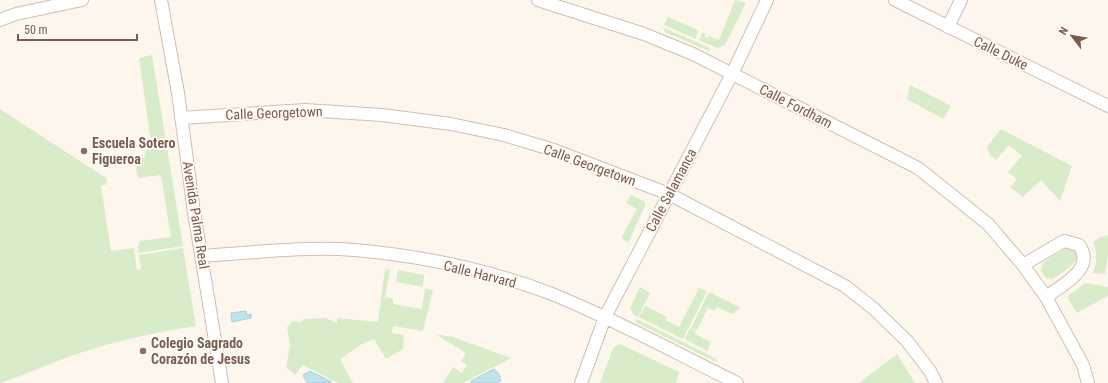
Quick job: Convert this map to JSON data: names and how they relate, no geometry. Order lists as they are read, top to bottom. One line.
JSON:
{"streets":{"street":["Calle Duke","Calle Fordham","Calle Georgetown","Calle Salamanca","Avenida Palma Real","Calle Harvard"]},"crossings":[["Calle Fordham","Calle Salamanca"],["Calle Georgetown","Calle Salamanca"],["Calle Georgetown","Avenida Palma Real"],["Calle Salamanca","Calle Harvard"],["Avenida Palma Real","Calle Harvard"]],"places":["Escuela Sotero Figueroa","Colegio Sagrado Corazón de Jesus"],"scale_bar":"50 m","north":"top left"}
